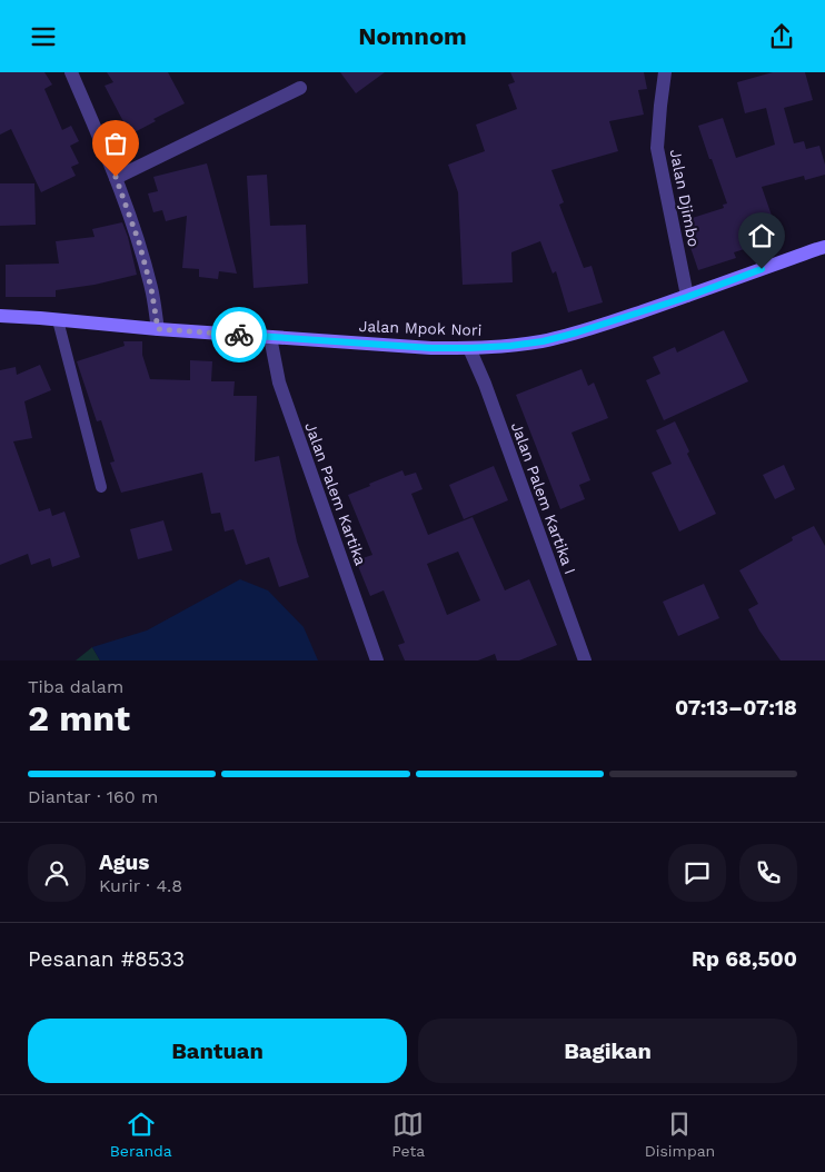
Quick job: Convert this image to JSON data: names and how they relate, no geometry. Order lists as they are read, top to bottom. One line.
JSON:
{"streets":{"main road":["Jalan Mpok Nori"],"street":["Jalan Djimbo","Jalan Palem Kartika","Jalan Palem Kartika I"]},"crossings":[["Jalan Djimbo","Jalan Mpok Nori"],["Jalan Mpok Nori","Jalan Palem Kartika"],["Jalan Mpok Nori","Jalan Palem Kartika I"]],"page":{"header":"Nomnom","heading":["2 mnt","Tiba dalam","07:13–07:18"],"panel":["Agus","Kurir · 4.8","Pesanan #8533","Rp 68,500"],"bar":"Diantar · 160 m","buttons":["Bantuan","Bagikan"],"tabs":["Beranda","Peta","Disimpan"]}}
